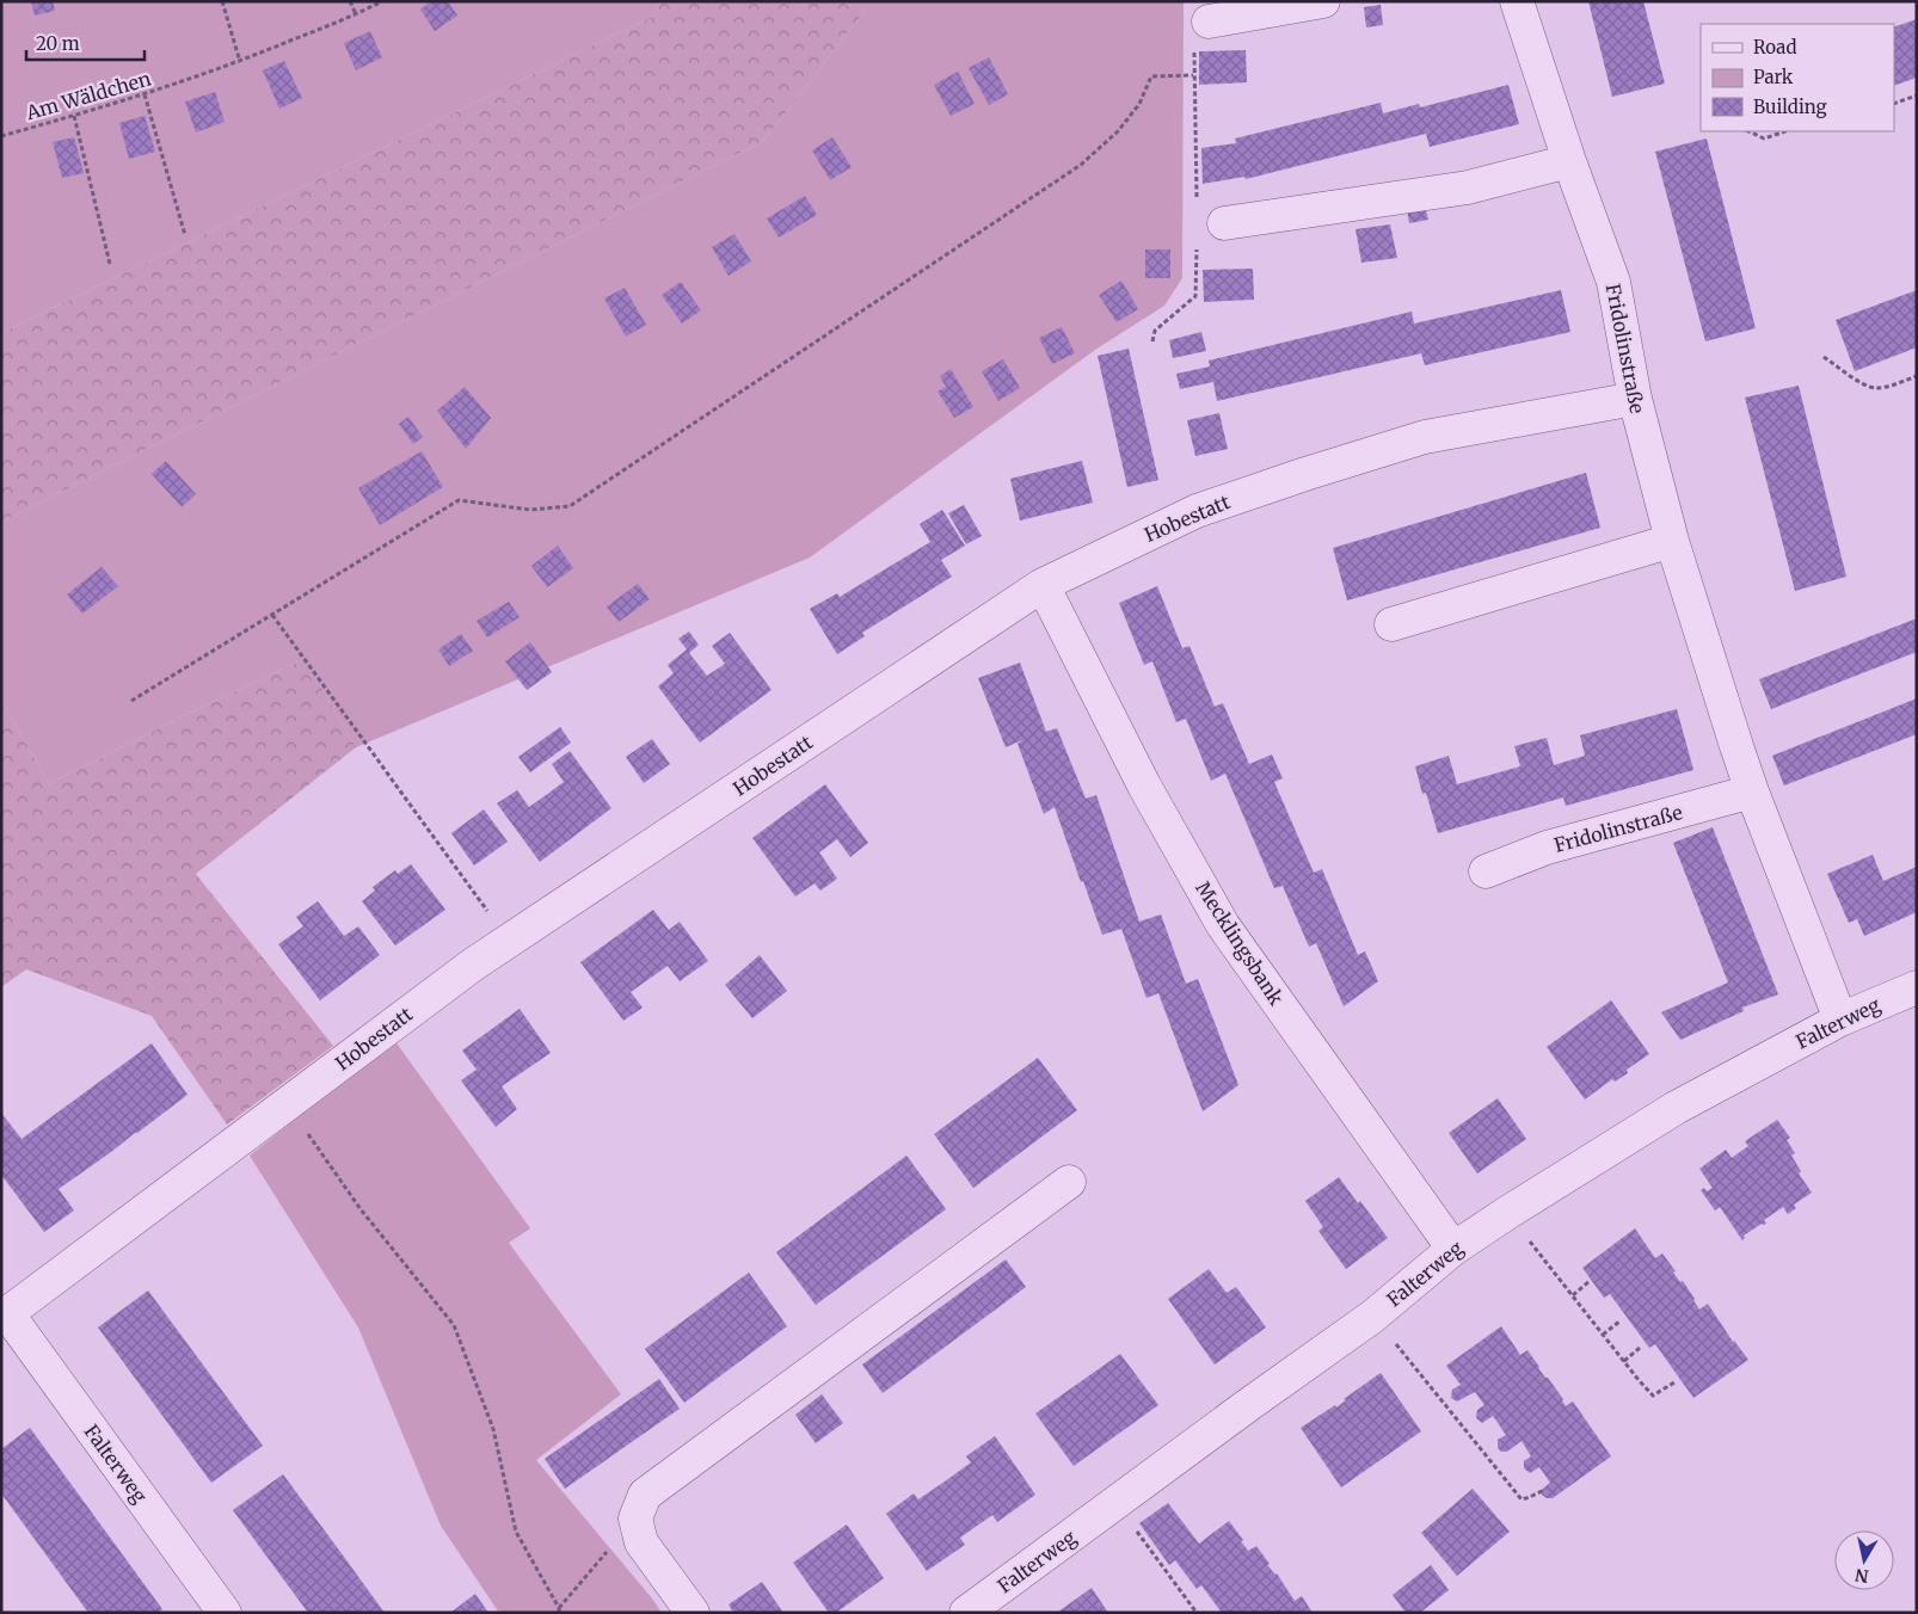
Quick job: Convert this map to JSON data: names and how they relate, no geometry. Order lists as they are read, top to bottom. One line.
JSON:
{"streets":{"street":["Fridolinstraße","Hobestatt","Mecklingsbank","Falterweg"],"path":["Am Wäldchen"]},"crossings":[["Fridolinstraße","Hobestatt"],["Fridolinstraße","Falterweg"],["Hobestatt","Mecklingsbank"],["Hobestatt","Falterweg"],["Mecklingsbank","Falterweg"]],"legend":["Road","Park","Building"],"scale_bar":"20 m","north":"bottom"}
